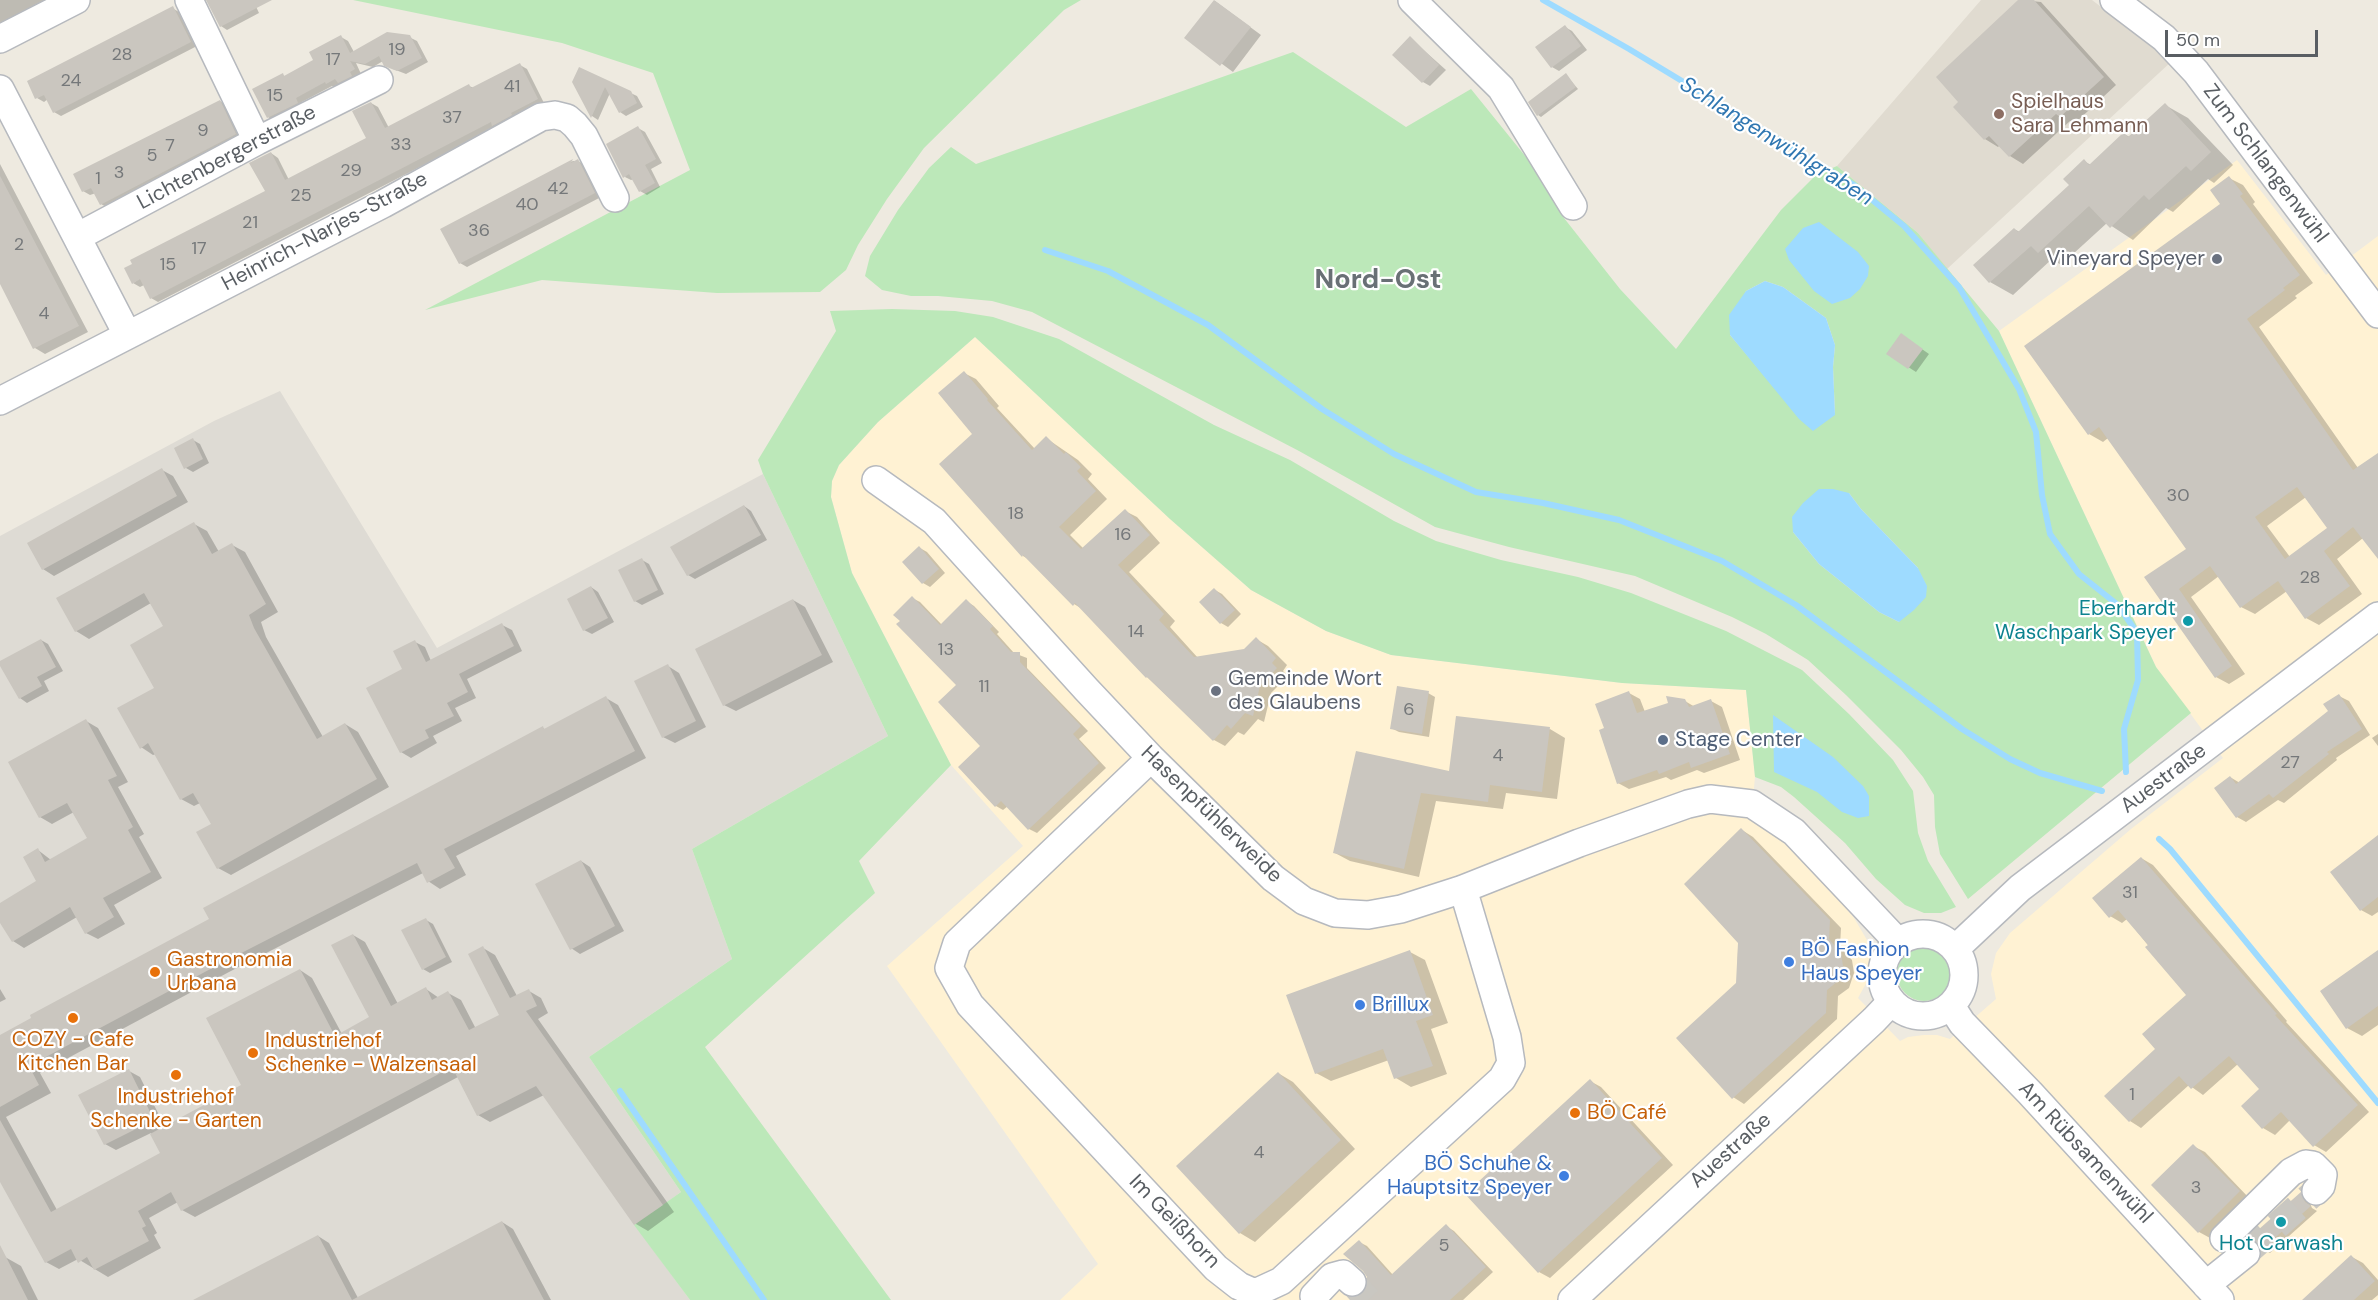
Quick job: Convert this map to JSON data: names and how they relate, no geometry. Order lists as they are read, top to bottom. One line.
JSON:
{"streets":{"street":["Lichtenbergerstraße","Zum Schlangenwühl","Heinrich-Narjes-Straße","Auestraße","Hasenpfühlerweide","Am Rübsamenwühl","Im Geißhorn"]},"crossings":[["Auestraße","Hasenpfühlerweide"],["Auestraße","Am Rübsamenwühl"],["Hasenpfühlerweide","Am Rübsamenwühl"],["Hasenpfühlerweide","Im Geißhorn"]],"districts":["Nord-Ost"],"water":["Schlangenwühlgraben"],"places":["Spielhaus Sara Lehmann","Vineyard Speyer","Eberhardt Waschpark Speyer","Gemeinde Wort des Glaubens","Stage Center","BÖ Fashion Haus Speyer","Gastronomia Urbana","Brillux","COZY - Cafe Kitchen Bar","Industriehof Schenke - Walzensaal","Industriehof Schenke - Garten","BÖ Café","BÖ Schuhe & Hauptsitz Speyer","Hot Carwash"],"house_numbers":["19","28","17","24","41","15","37","9","33","7","5","29","3","1","42","25","40","21","36","2","17","15","4","30","18","16","28","14","13","11","6","4","27","31","1","4","3","5"],"scale_bar":"50 m"}
